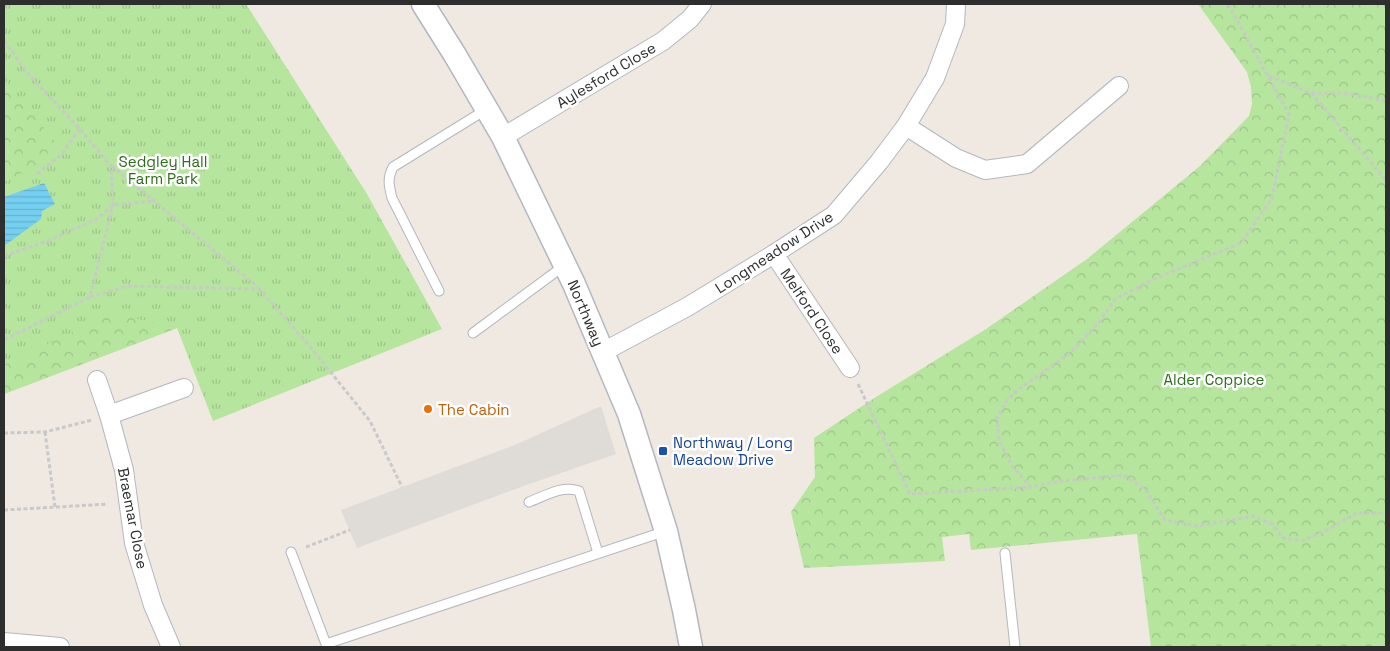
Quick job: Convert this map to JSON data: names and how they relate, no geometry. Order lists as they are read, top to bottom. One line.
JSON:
{"streets":{"street":["Aylesford Close","Longmeadow Drive","Melford Close","Northway","Braemar Close"]},"crossings":[["Aylesford Close","Northway"],["Longmeadow Drive","Melford Close"],["Longmeadow Drive","Northway"]],"parks":["Sedgley Hall Farm Park","Alder Coppice"],"places":{"other":["The Cabin"],"transit":["Northway / Long Meadow Drive"]}}
